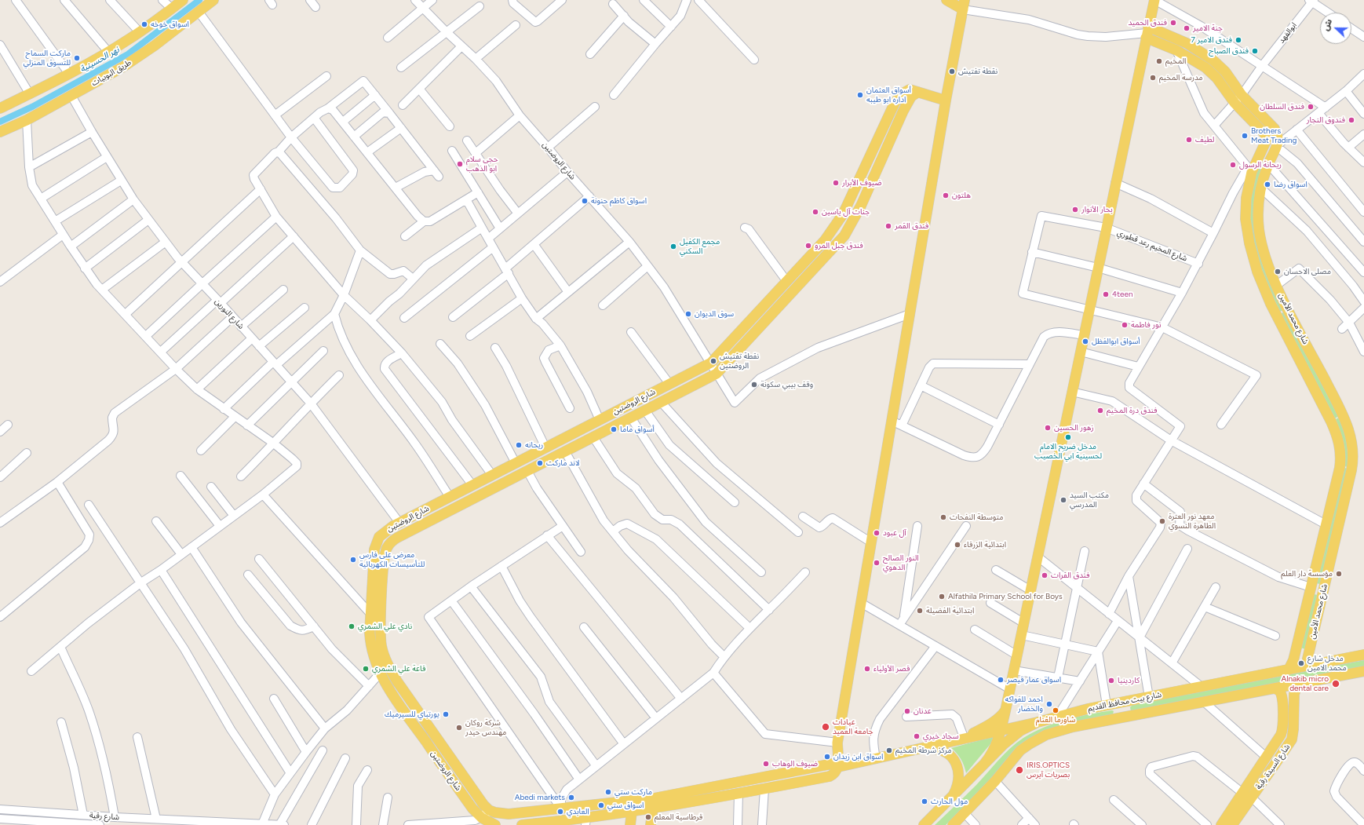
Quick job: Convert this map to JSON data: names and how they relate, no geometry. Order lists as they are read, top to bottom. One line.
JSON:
{"streets":{"main road":["طريق البوبيات","شارع الروضتين","شارع محمد الأمين","شارع بيت محافظ القديم","شارع السيدة رقية"],"street":["ابوالفهد","شارع المخيم رعد قطوري","شارع النورين","شارع رقية"]},"crossings":[["ابوالفهد","شارع محمد الأمين"],["طريق البوبيات","شارع النورين"],["شارع الروضتين","شارع النورين"],["شارع محمد الأمين","شارع بيت محافظ القديم"],["شارع بيت محافظ القديم","شارع السيدة رقية"]],"water":["نهر الحسينية"],"places":["فندق الحميد","اسواق خوخه","جنة الامير","فندق الامير 7","فندق الصباح","ماركت السماح للتسوق المنزلي","المخيم","نقطة تفتيش","مدرسة المخيم","أسواق العثمان اداره ابو طيبه","فندق السلطان","فندوق النجار","Brothers Meat Trading","لطيف","حجي سلام ابو الذهب","ريحانة الرسول","ضيوف الأبرار","اسواق رضا","هلتون","اسواق كاظم حنونة","بحار الأنوار","جنات آل ياسين","فندق القمر","فندق جبل المرو","مجمع الكفيل السكني","مصلى الاحسان","4teen","سوق الديوان","نور فاطمة","أسواق ابوالفظل","نقطة تفتيش الروضتين","وقف بيبي سكونة","فندق درة المخيم","زهور الحسين","أسواق ماما","مدخل ضريح الامام لحسينية ابي الخصيب","ريحانه","لاند ماركت","مكتب السيد المدرسي","متوسطة النفحات","معهد نور العترة الطاهرة النسوي","آل عبود","ابتدائية الزرقاء","معرض علي فارس للتأسيسات الكهربائية","النور الصالح الدهوي","مؤسسة دار العلم","فندق الفرات","Alfathila Primary School for Boys","ابتدائية الفضيلة","نادي علي الشمري","مدخل شارع محمد الامين","قاعة علي الشمري","قصر الأولياء","اسواق عمار قيصر","كاردينيا","Alnakib micro dental care","احمد للفواكه والخضار","شاورما الغنام","عدنان","يورتباي للسيرميك","عيادات جامعة العميد","شركة روكان مهندس حيدر","سجاد خيري","مركز شرطة المخيم","اسواق ابن زيدان","ضيوف الوهاب","IRIS.OPTICS بصريات آيرس","ماركت ستي","Abedi markets","مول الحارث","اسواق ستي","العابدي","قرطاسية المعلم"],"north":"left"}
